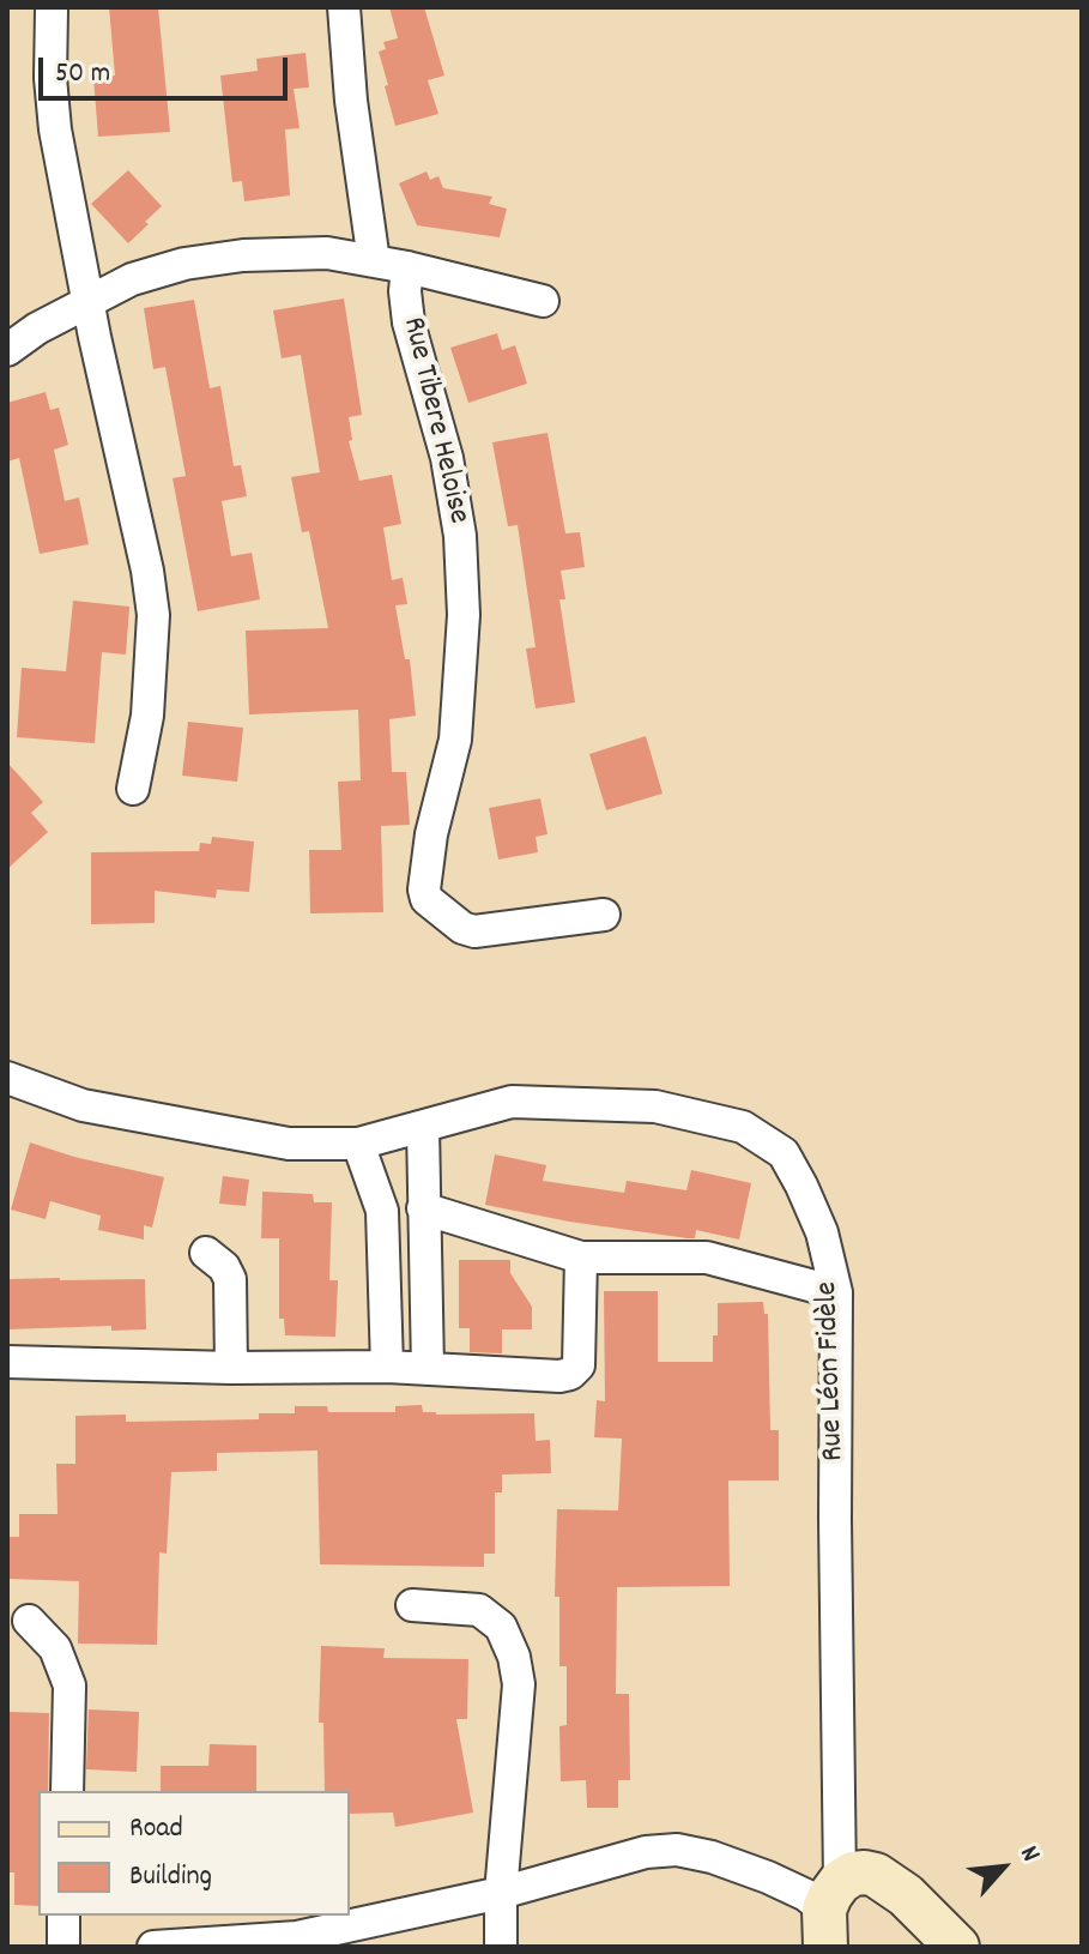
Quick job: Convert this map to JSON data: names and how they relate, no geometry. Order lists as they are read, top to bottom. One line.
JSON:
{"streets":{"street":["Rue Tibere Heloise","Rue Léon Fidèle"]},"legend":["Road","Building"],"scale_bar":"50 m","north":"top right"}
